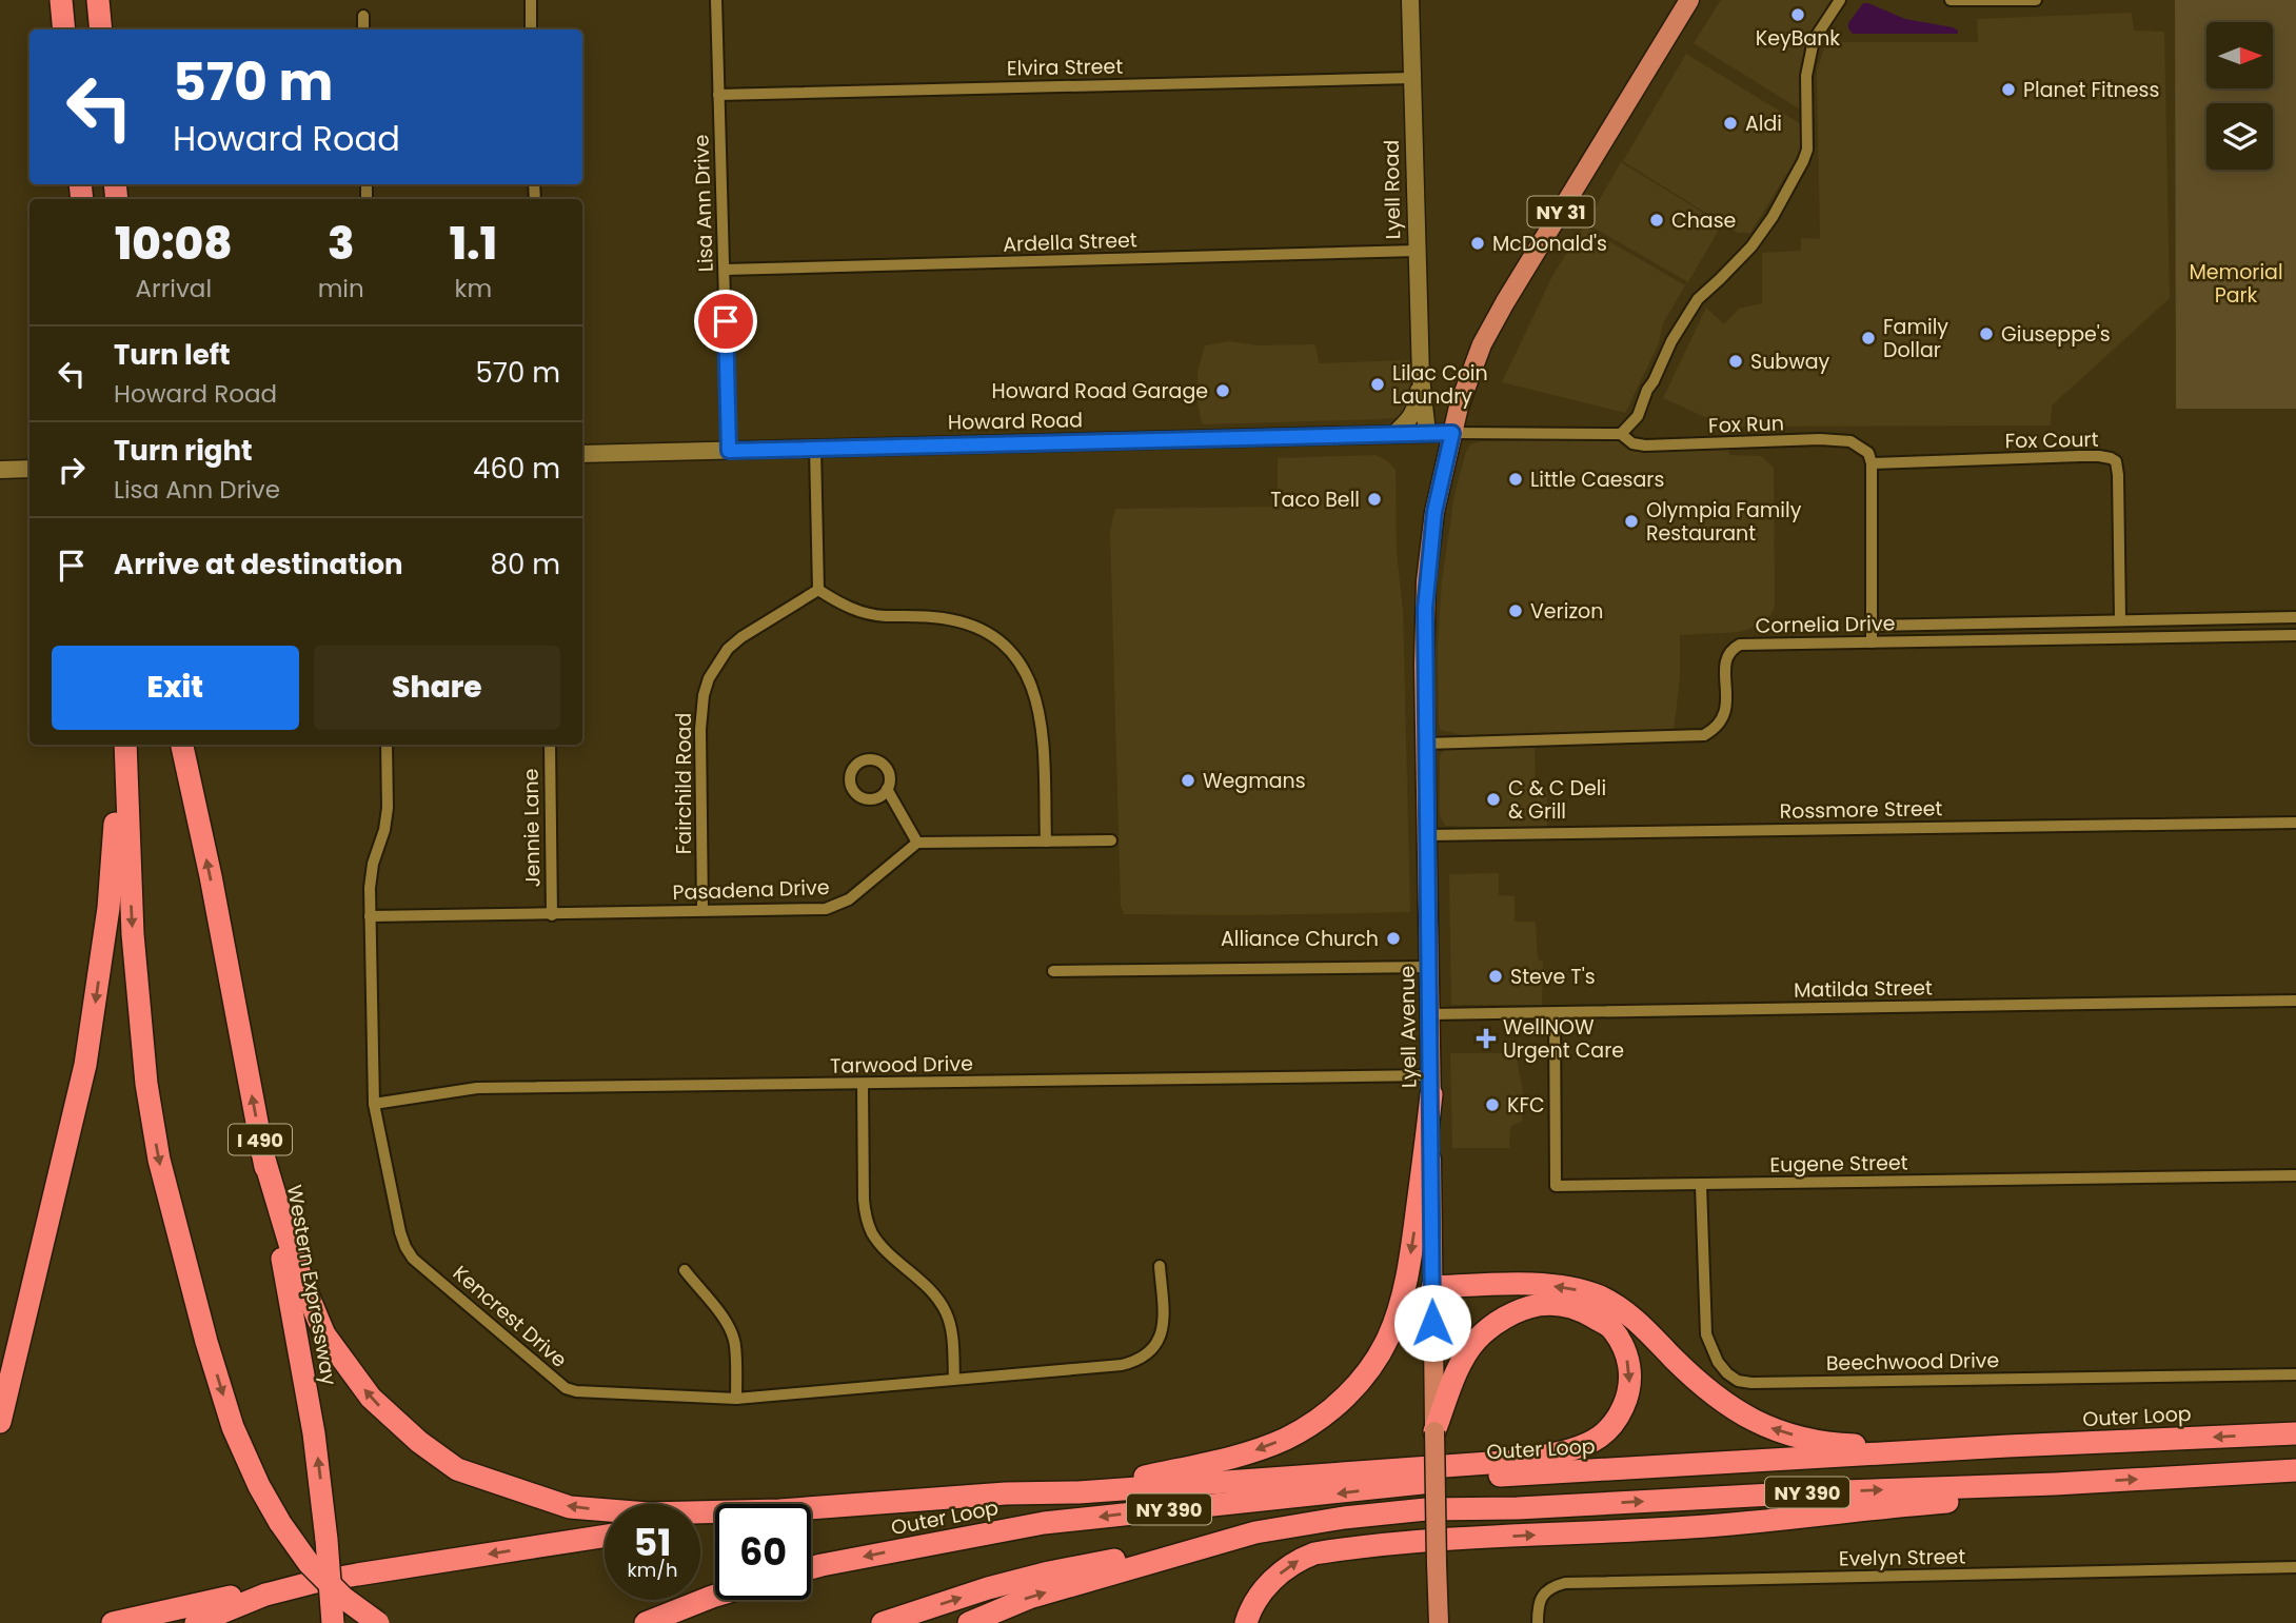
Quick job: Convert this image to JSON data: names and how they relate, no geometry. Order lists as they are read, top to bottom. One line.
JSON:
{"streets":{"highway":["I 490","Western Expressway","Outer Loop","NY 390"],"main road":["Lyell Road","NY 31","Howard Road","Lyell Avenue"],"street":["Elvira Street","Lisa Ann Drive","Ardella Street","Fox Run","Fox Court","Cornelia Drive","Fairchild Road","Rossmore Street","Jennie Lane","Pasadena Drive","Matilda Street","Tarwood Drive","Eugene Street","Kencrest Drive","Beechwood Drive","Evelyn Street"]},"crossings":[["Elvira Street","Lyell Road"],["Elvira Street","Lisa Ann Drive"],["Lyell Road","Ardella Street"],["Lyell Road","Howard Road"],["Lisa Ann Drive","Ardella Street"],["Lisa Ann Drive","Howard Road"],["NY 31","Howard Road"],["NY 31","Fox Run"],["NY 31","Lyell Avenue"],["Howard Road","Fox Run"],["Howard Road","Lyell Avenue"],["Fox Run","Fox Court"],["Fox Run","Lyell Avenue"],["Cornelia Drive","Lyell Avenue"],["Fairchild Road","Pasadena Drive"],["Rossmore Street","Lyell Avenue"],["Jennie Lane","Pasadena Drive"],["Pasadena Drive","Kencrest Drive"],["Matilda Street","Lyell Avenue"],["Matilda Street","Eugene Street"],["Lyell Avenue","Tarwood Drive"],["Tarwood Drive","Kencrest Drive"],["Eugene Street","Beechwood Drive"]],"parks":["Memorial Park"],"places":{"other":["KeyBank","Planet Fitness","Aldi","Chase","McDonald's","Giuseppe's","Family Dollar","Subway","Lilac Coin Laundry","Howard Road Garage","Little Caesars","Taco Bell","Olympia Family Restaurant","Verizon","Wegmans","C & C Deli & Grill","Alliance Church","Steve T's","KFC"],"health":["WellNOW Urgent Care"]},"north":"right","page":{"turn":["570 m","Howard Road"],"eta":["10:08","Arrival","3","min","1.1","km"],"list":[{"name":"Turn left","note":"Howard Road","value":"570 m"},{"name":"Turn right","note":"Lisa Ann Drive","value":"460 m"},{"name":"Arrive at destination","value":"80 m"}],"buttons":["Exit","Share"],"speed":"51 km/h","limit":"60"}}
